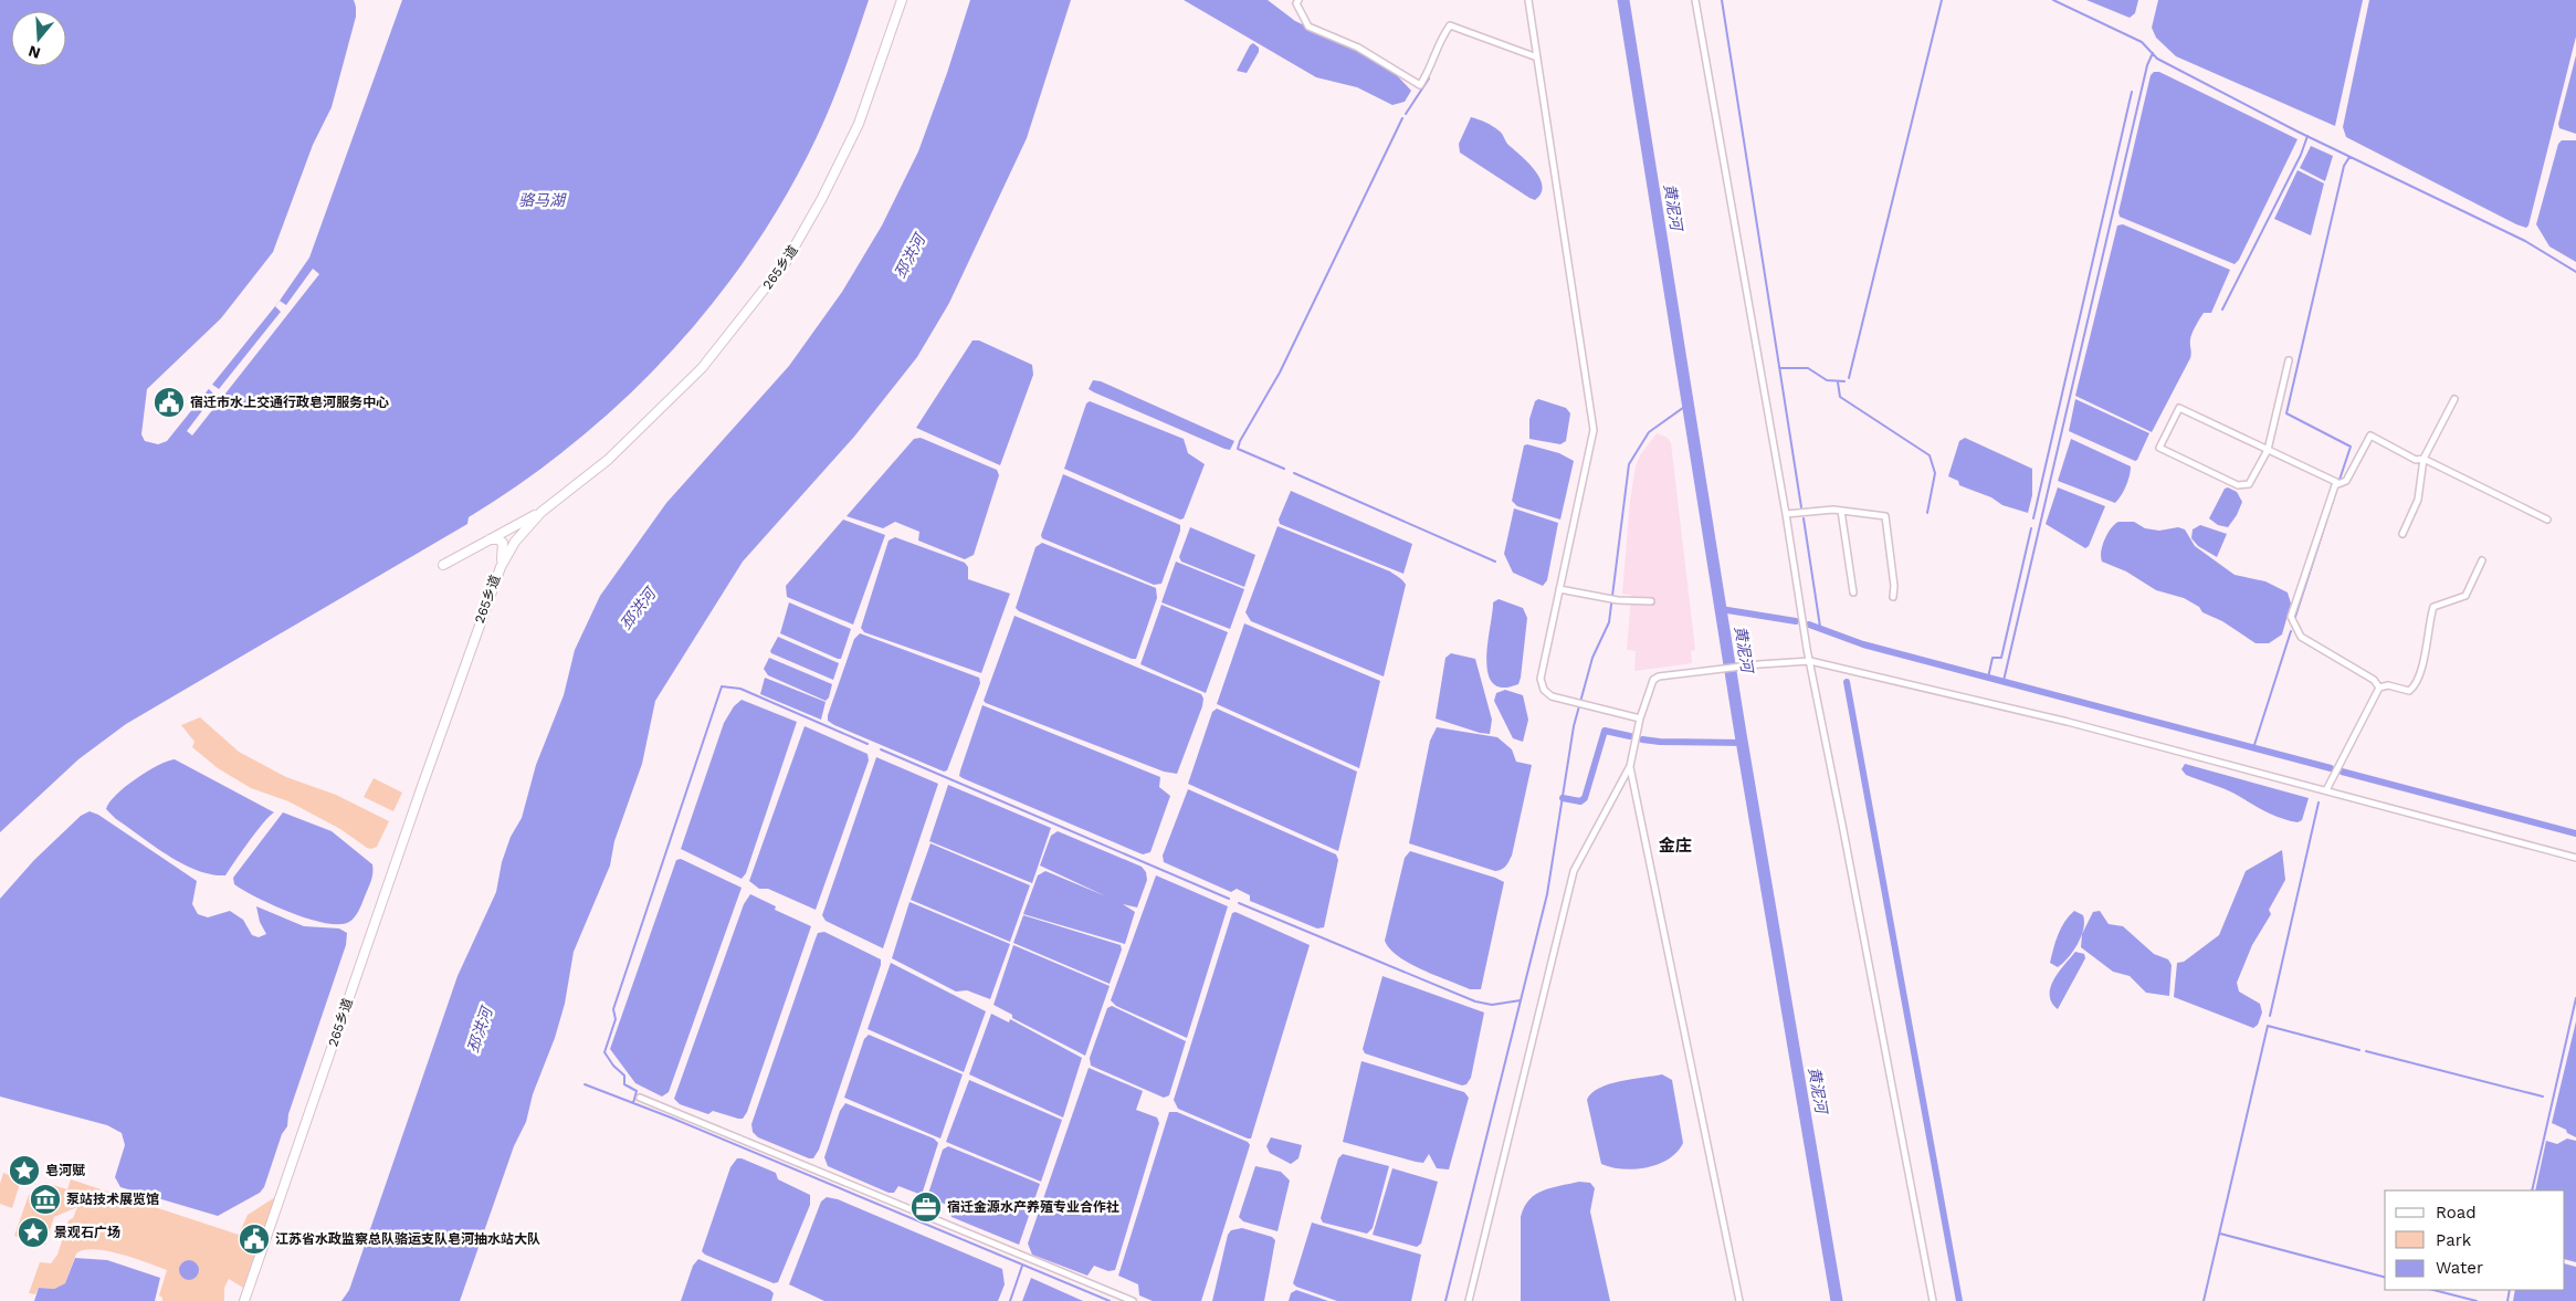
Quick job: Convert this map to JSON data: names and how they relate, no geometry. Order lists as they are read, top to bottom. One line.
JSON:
{"streets":{"street":["265乡道"]},"districts":["金庄"],"water":["骆马湖","黄泥河","邳洪河"],"places":{"public building":["宿迁市水上交通行政皂河服务中心","江苏省水政监察总队骆运支队皂河抽水站大队"],"place":["皂河赋","景观石广场"],"museum":["泵站技术展览馆"],"office":["宿迁金源水产养殖专业合作社"]},"legend":["Road","Park","Water"],"north":"bottom"}
